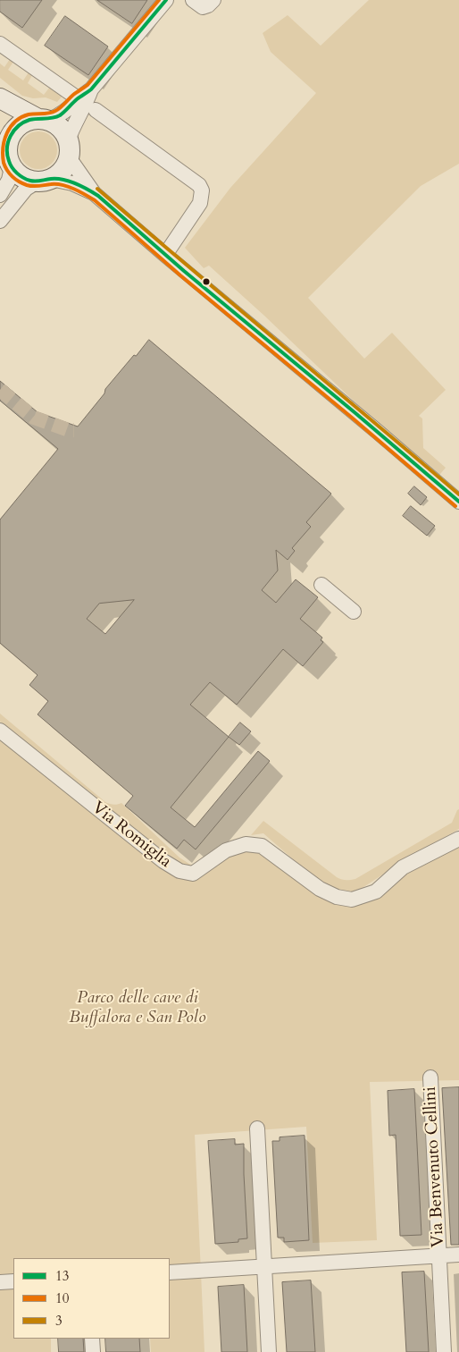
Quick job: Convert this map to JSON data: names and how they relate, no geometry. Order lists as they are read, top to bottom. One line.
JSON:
{"streets":{"street":["Via Romiglia","Via Benvenuto Cellini"]},"parks":["Parco delle cave di Buffalora e San Polo"],"lines":["transit line 13","transit line 10","transit line 3"],"legend":["13","10","3"]}
